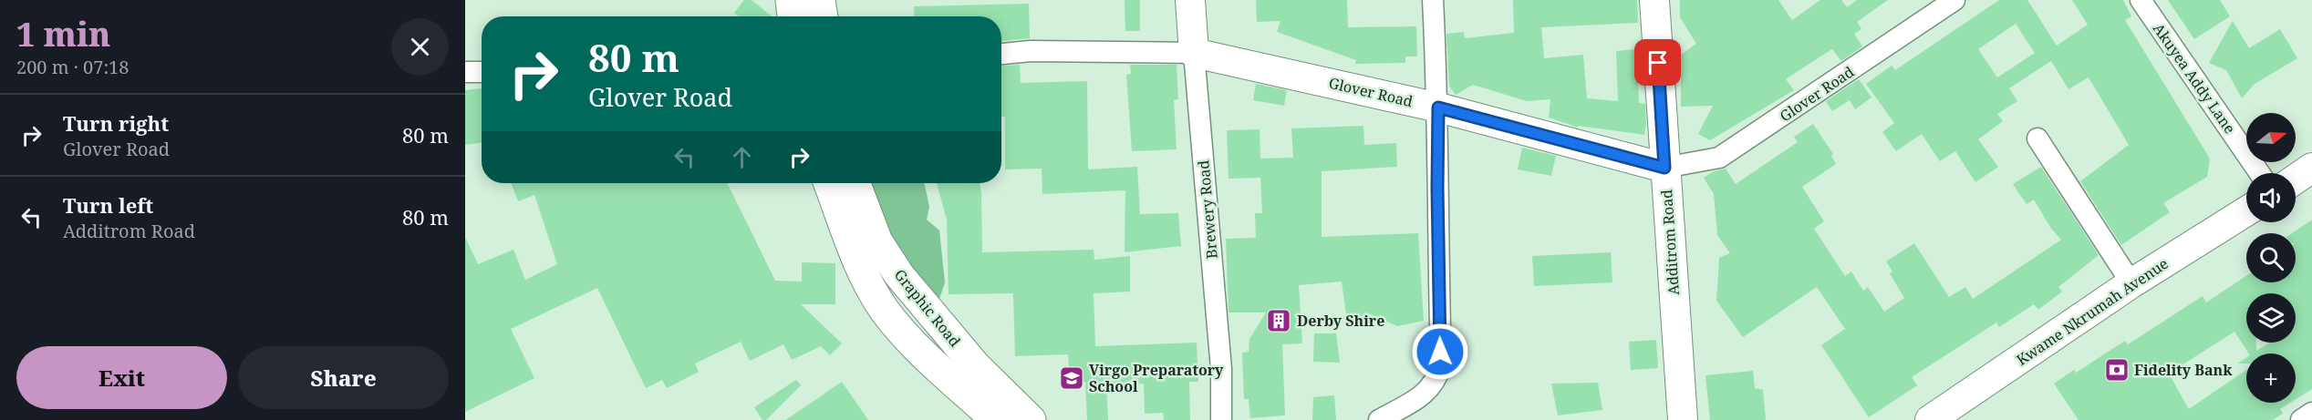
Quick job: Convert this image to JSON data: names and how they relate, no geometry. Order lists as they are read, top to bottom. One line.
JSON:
{"streets":{"main road":["Graphic Road"],"street":["Akuyea Addy Lane","Glover Road","Brewery Road","Additrom Road","Kwame Nkrumah Avenue"]},"crossings":[["Glover Road","Brewery Road"],["Glover Road","Additrom Road"]],"places":{"building":["Derby Shire"],"bank":["Fidelity Bank"],"school or university":["Virgo Preparatory School"]},"north":"right","page":{"heading":["1 min","200 m · 07:18"],"turn":["80 m","Glover Road"],"list":[{"name":"Turn right","note":"Glover Road","value":"80 m"},{"name":"Turn left","note":"Additrom Road","value":"80 m"}],"map_buttons":"+","buttons":["Exit","Share"]}}
